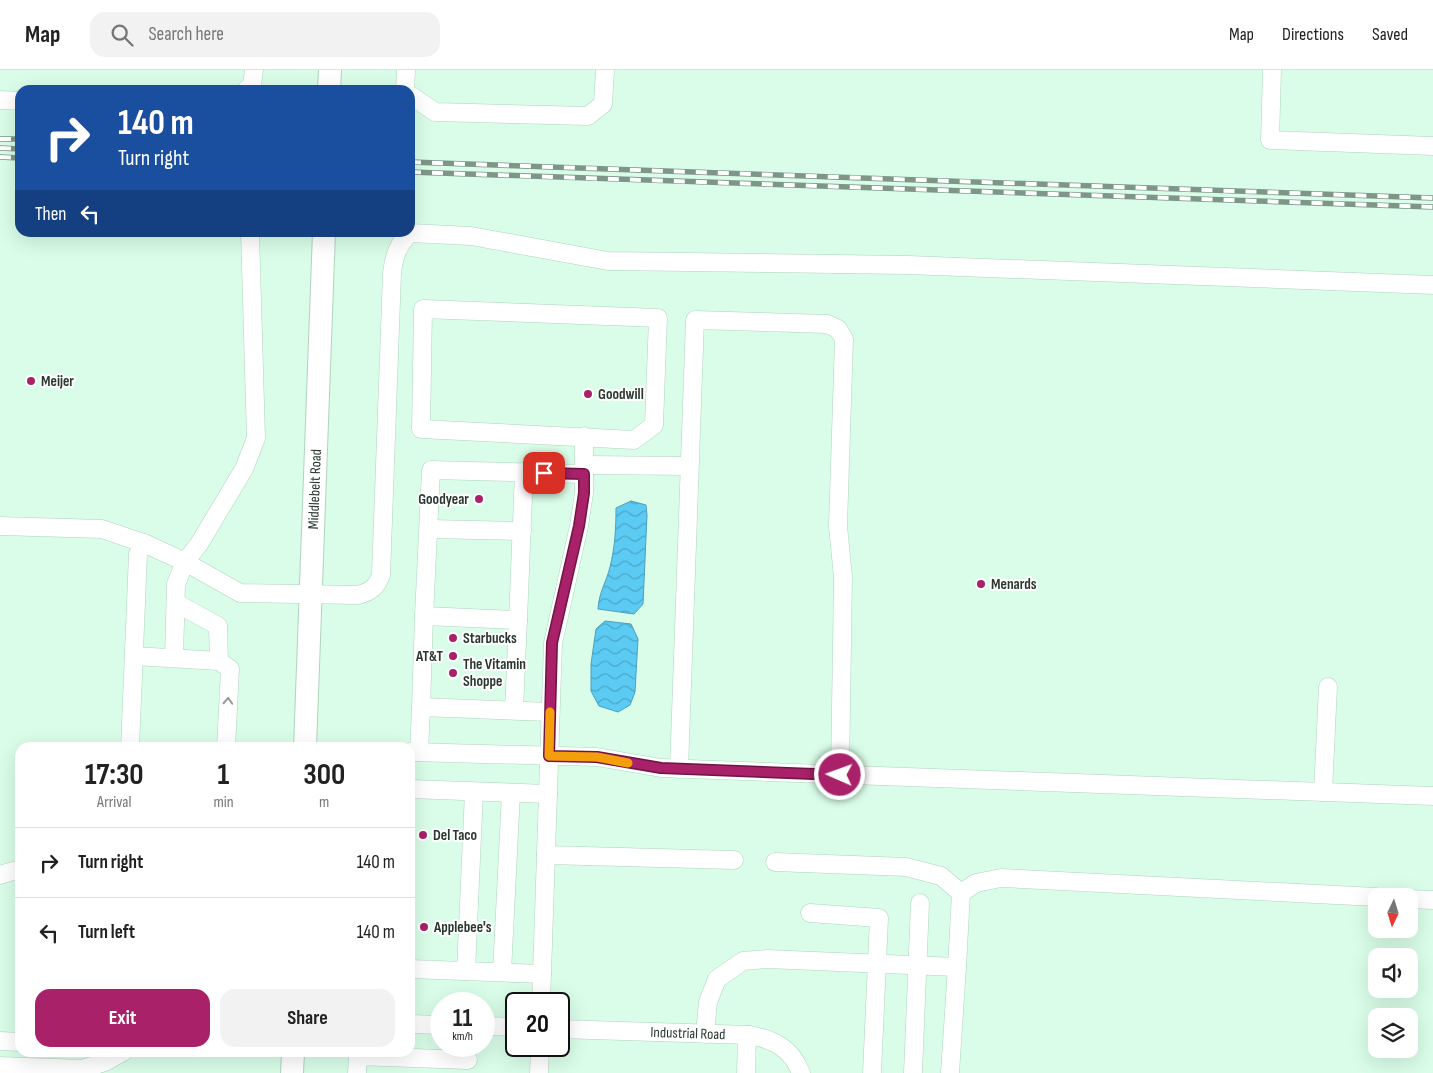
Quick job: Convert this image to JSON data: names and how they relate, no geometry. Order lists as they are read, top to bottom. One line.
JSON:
{"streets":{"main road":["Middlebelt Road"],"street":["Industrial Road"]},"places":["Meijer","Goodwill","Goodyear","Menards","Starbucks","AT&T","The Vitamin Shoppe","Del Taco","Applebee's"],"north":"bottom","page":{"header":"Map","search":"Search here","nav":["Map","Directions","Saved"],"turn":["140 m","Turn right"],"then":"Then","eta":["17:30","Arrival","1","min","300","m"],"list":[{"name":"Turn right","value":"140 m"},{"name":"Turn left","value":"140 m"}],"buttons":["Exit","Share"],"speed":"11 km/h","limit":"20"}}
